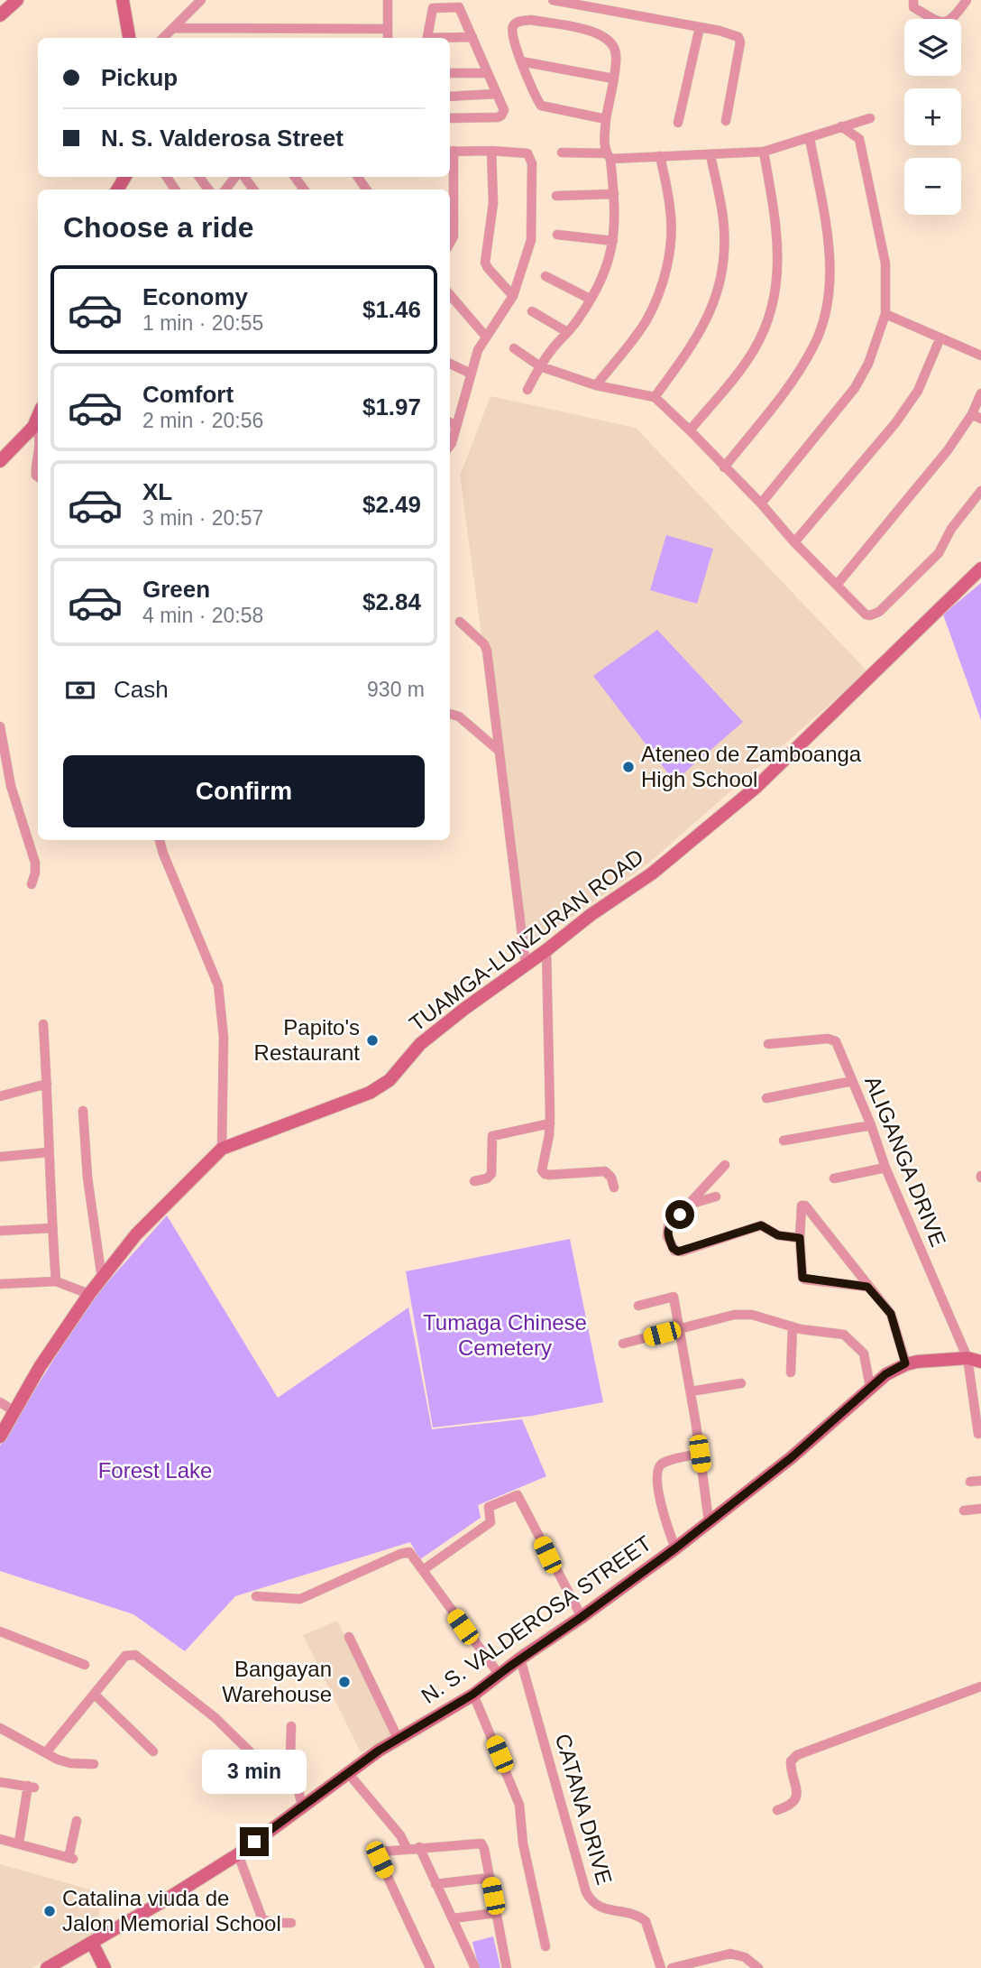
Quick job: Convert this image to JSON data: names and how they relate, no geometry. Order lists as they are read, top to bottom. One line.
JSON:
{"streets":{"street":["TUAMGA-LUNZURAN ROAD","ALIGANGA DRIVE","N. S. VALDEROSA STREET","CATANA DRIVE"]},"crossings":[["ALIGANGA DRIVE","N. S. VALDEROSA STREET"],["N. S. VALDEROSA STREET","CATANA DRIVE"]],"parks":["Tumaga Chinese Cemetery","Forest Lake"],"places":["Ateneo de Zamboanga High School","Papito's Restaurant","Bangayan Warehouse","Catalina viuda de Jalon Memorial School"],"page":{"map_buttons":["+","−"],"banner":["Pickup","N. S. Valderosa Street"],"heading":"Choose a ride","list":[{"name":"Economy","note":"1 min · 20:55","value":"$1.46"},{"name":"Comfort","note":"2 min · 20:56","value":"$1.97"},{"name":"XL","note":"3 min · 20:57","value":"$2.49"},{"name":"Green","note":"4 min · 20:58","value":"$2.84"}],"pay":["Cash","930 m"],"buttons":"Confirm","bubble":"3 min"}}
